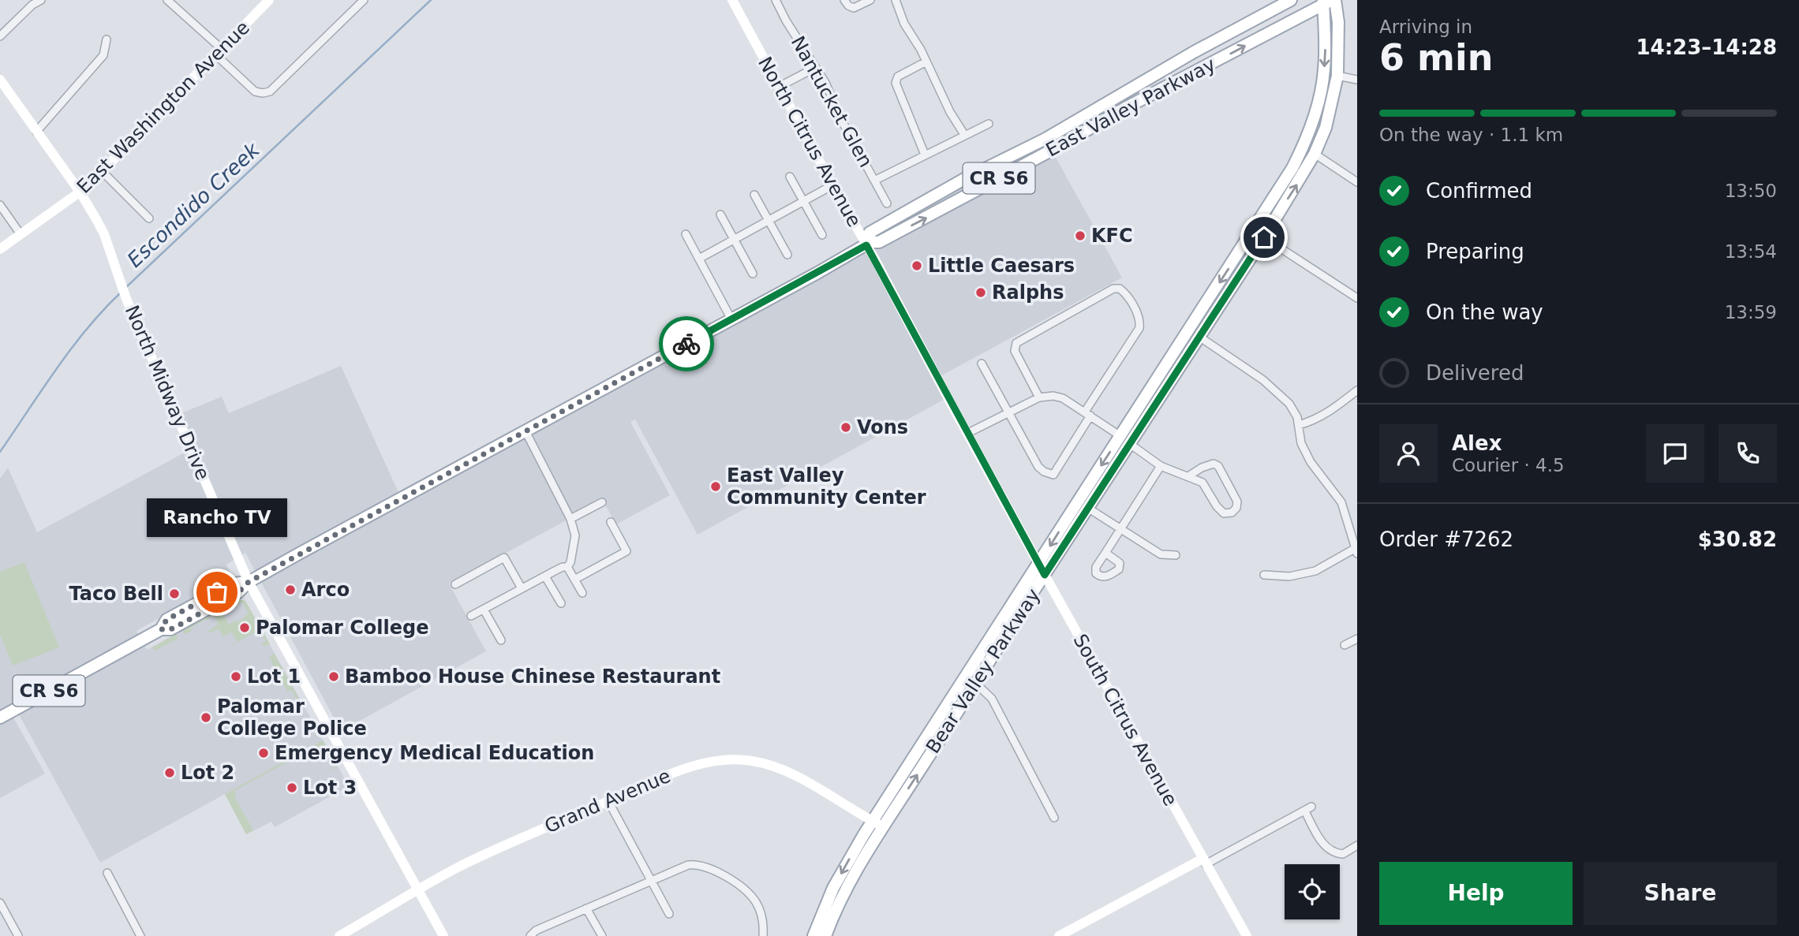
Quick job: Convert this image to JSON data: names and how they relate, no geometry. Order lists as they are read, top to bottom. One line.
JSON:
{"streets":{"main road":["East Valley Parkway","CR S6","Bear Valley Parkway"],"street":["Nantucket Glen","East Washington Avenue","North Citrus Avenue","North Midway Drive","South Citrus Avenue","Grand Avenue"]},"crossings":[["East Washington Avenue","North Midway Drive"],["East Valley Parkway","North Citrus Avenue"],["East Valley Parkway","North Midway Drive"],["East Valley Parkway","Bear Valley Parkway"],["North Citrus Avenue","Bear Valley Parkway"],["North Citrus Avenue","South Citrus Avenue"],["North Midway Drive","Grand Avenue"],["Bear Valley Parkway","South Citrus Avenue"],["Bear Valley Parkway","Grand Avenue"]],"water":["Escondido Creek"],"places":["KFC","Little Caesars","Ralphs","Vons","East Valley Community Center","Arco","Rancho TV","Taco Bell","Palomar College","Lot 1","Bamboo House Chinese Restaurant","Palomar College Police","Emergency Medical Education","Lot 2","Lot 3"],"page":{"heading":["6 min","Arriving in","14:23–14:28"],"panel":["Alex","Courier · 4.5","Order #7262","$30.82"],"bar":"On the way · 1.1 km","list":[["Confirmed","13:50"],["Preparing","13:54"],["On the way","13:59"],"Delivered"],"bubble":"Rancho TV","buttons":["Help","Share"]}}
